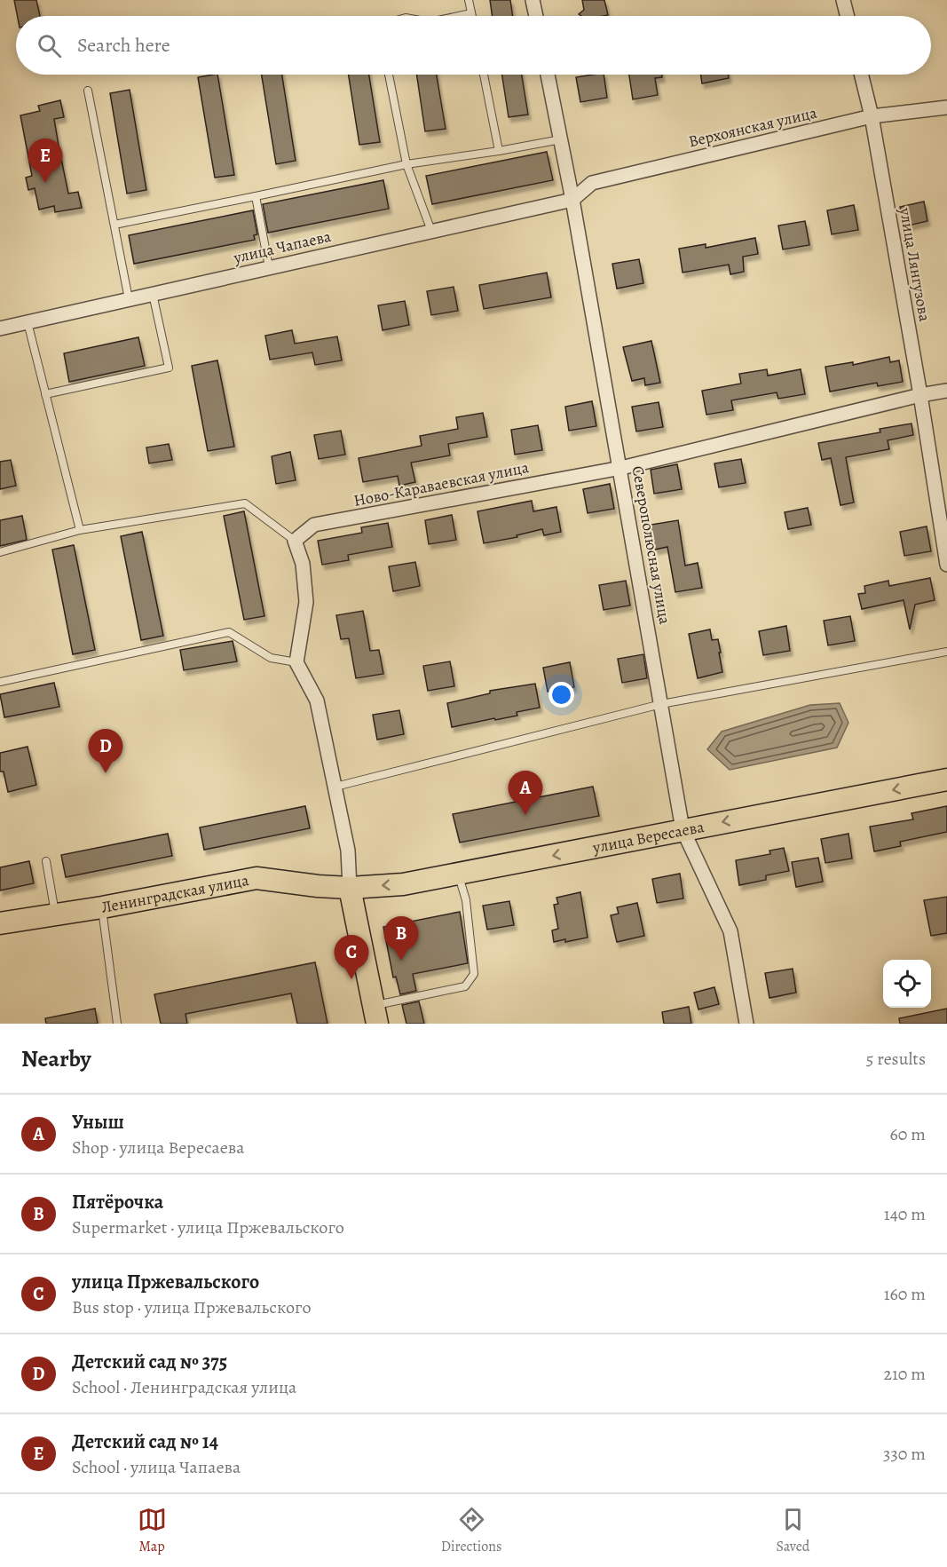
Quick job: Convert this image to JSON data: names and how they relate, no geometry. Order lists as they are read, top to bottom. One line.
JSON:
{"streets":{"main road":["улица Вересаева","Ленинградская улица"],"street":["Верхоянская улица","улица Чапаева","улица Лянгузова","Ново-Караваевская улица","Северополюсная улица"]},"crossings":[["Верхоянская улица","улица Чапаева"],["Верхоянская улица","улица Лянгузова"],["Верхоянская улица","Северополюсная улица"],["улица Чапаева","Северополюсная улица"],["улица Лянгузова","Ново-Караваевская улица"],["Ново-Караваевская улица","Северополюсная улица"],["Северополюсная улица","улица Вересаева"],["улица Вересаева","Ленинградская улица"]],"one_way":["улица Вересаева"],"page":{"search":"Search here","pins":["E","D","A","B","C"],"heading":["Nearby","5 results"],"list":[{"mark":"A","name":"Уныш","note":"Shop · улица Вересаева","value":"60 m"},{"mark":"B","name":"Пятёрочка","note":"Supermarket · улица Пржевальского","value":"140 m"},{"mark":"C","name":"улица Пржевальского","note":"Bus stop · улица Пржевальского","value":"160 m"},{"mark":"D","name":"Детский сад № 375","note":"School · Ленинградская улица","value":"210 m"},{"mark":"E","name":"Детский сад № 14","note":"School · улица Чапаева","value":"330 m"}],"nav":["Map","Directions","Saved"]}}
